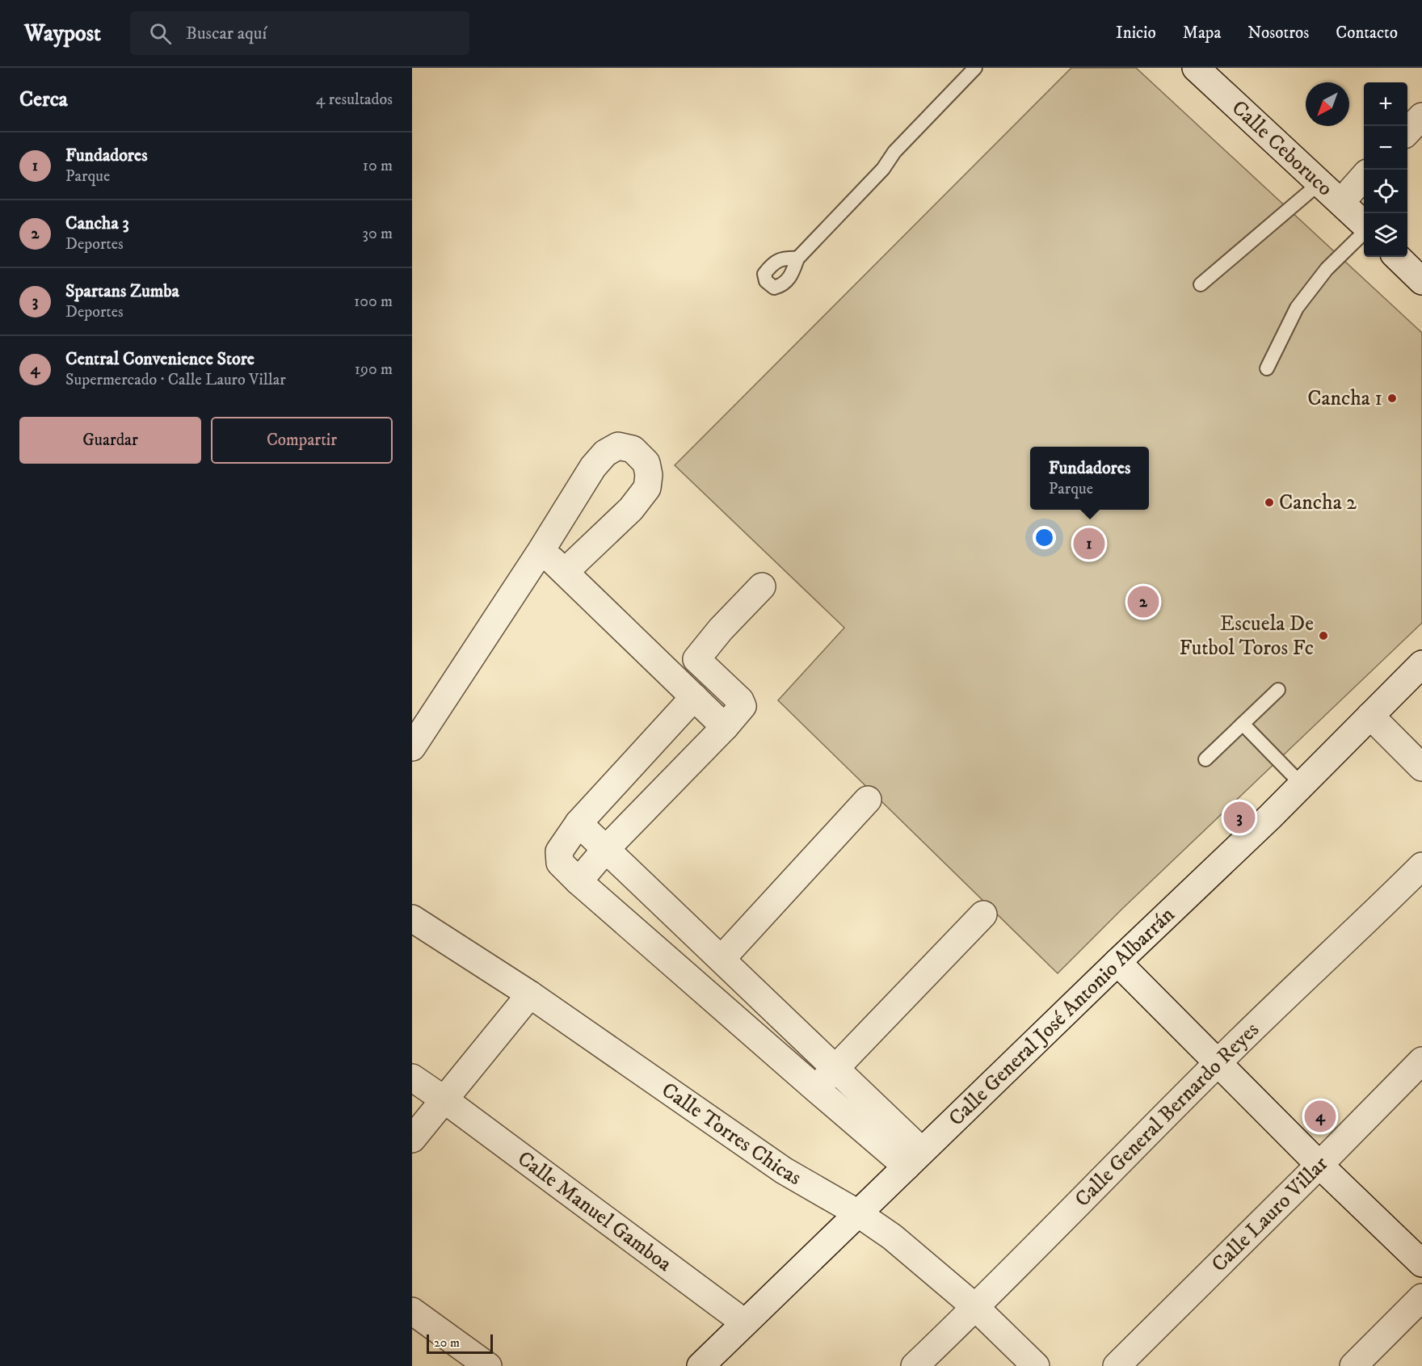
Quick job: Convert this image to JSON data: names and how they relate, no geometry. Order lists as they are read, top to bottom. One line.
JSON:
{"streets":{"street":["Calle Ceboruco","Calle General José Antonio Albarrán","Calle General Bernardo Reyes","Calle Torres Chicas","Calle Manuel Gamboa","Calle Lauro Villar"]},"crossings":[["Calle General José Antonio Albarrán","Calle Torres Chicas"],["Calle General José Antonio Albarrán","Calle Manuel Gamboa"],["Calle General Bernardo Reyes","Calle Torres Chicas"]],"places":["Cancha 1","Cancha 2","Escuela De Futbol Toros Fc"],"scale_bar":"20 m","north":"bottom left","page":{"header":"Waypost","search":"Buscar aquí","nav":["Inicio","Mapa","Nosotros","Contacto"],"heading":["Cerca","4 resultados"],"map_buttons":["+","−"],"list":[{"mark":"1","name":"Fundadores","note":"Parque","value":"10 m"},{"mark":"2","name":"Cancha 3","note":"Deportes","value":"30 m"},{"mark":"3","name":"Spartans Zumba","note":"Deportes","value":"100 m"},{"mark":"4","name":"Central Convenience Store","note":"Supermercado · Calle Lauro Villar","value":"190 m"}],"buttons":["Guardar","Compartir"],"popup":["Fundadores","Parque"],"pins":["1","2","3","4"],"scale":"20 m"}}
